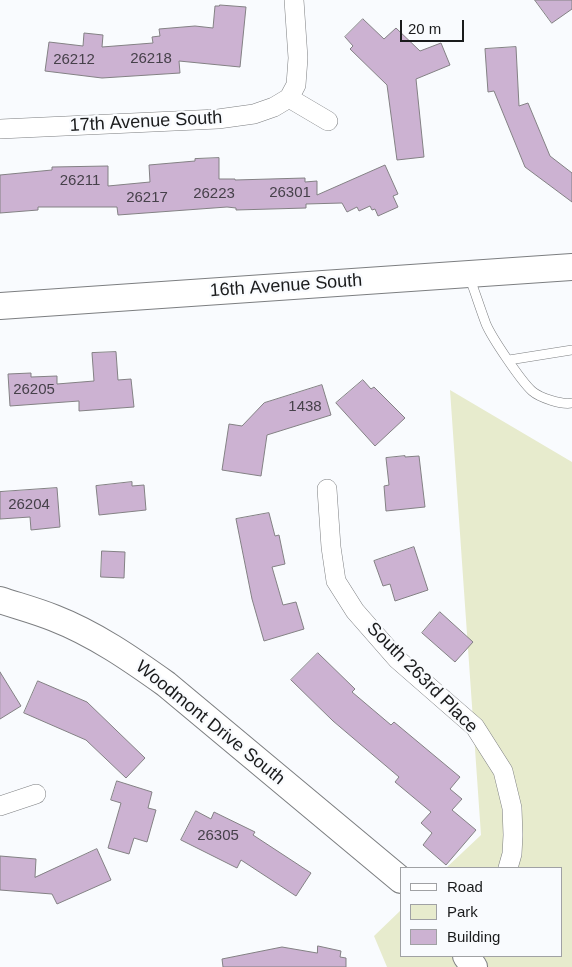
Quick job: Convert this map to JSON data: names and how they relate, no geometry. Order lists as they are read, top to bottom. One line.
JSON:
{"streets":{"main road":["16th Avenue South","Woodmont Drive South"],"street":["17th Avenue South","South 263rd Place"]},"house_numbers":["26218","26212","26211","26301","26223","26217","26205","1438","26204","26305"],"legend":["Road","Park","Building"],"scale_bar":"20 m"}
